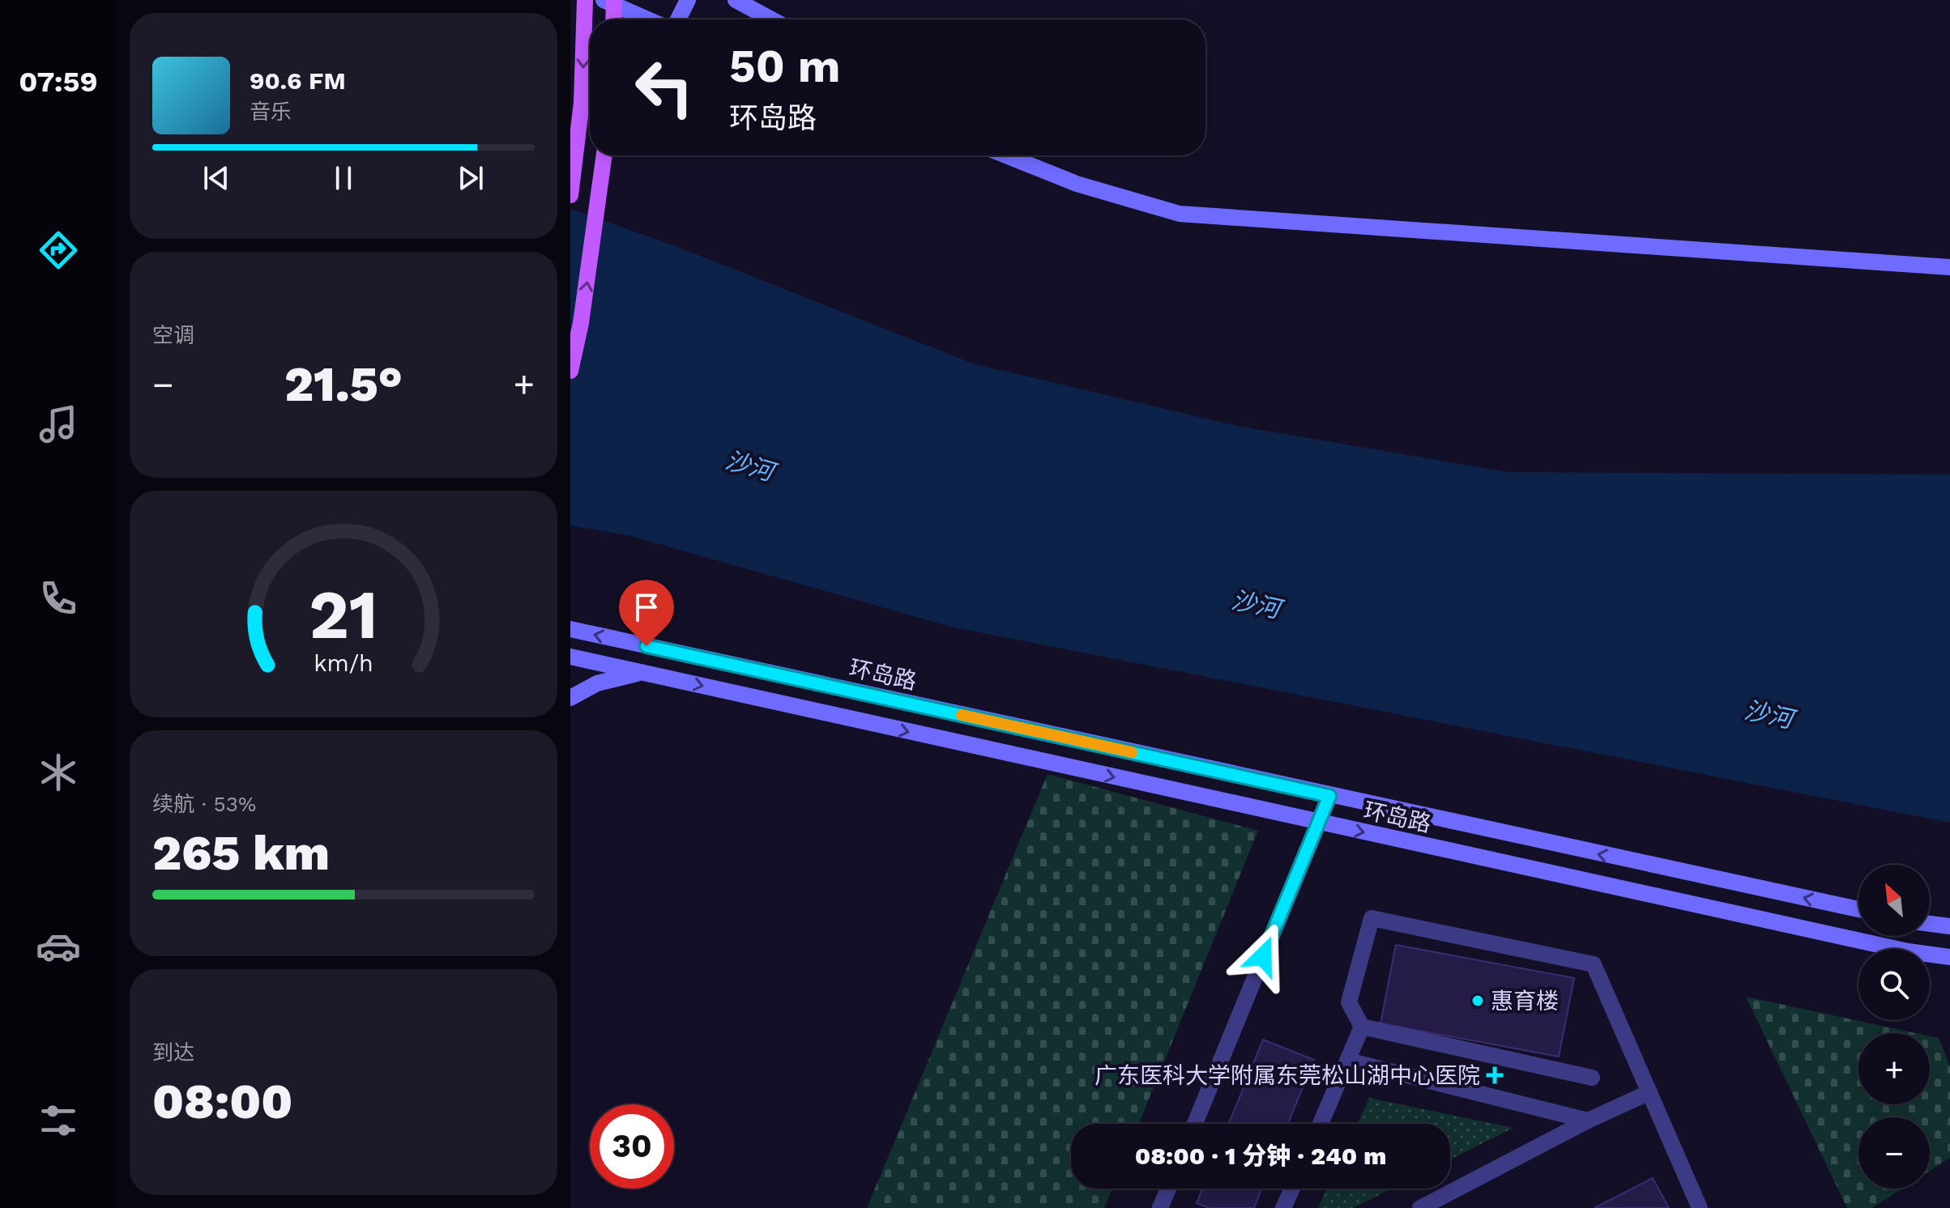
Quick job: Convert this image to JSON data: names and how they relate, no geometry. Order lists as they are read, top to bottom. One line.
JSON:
{"streets":{"main road":["环岛路"]},"water":["沙河"],"places":{"other":["惠育楼"],"health":["广东医科大学附属东莞松山湖中心医院"]},"north":"top left","page":{"tabs":"07:59","turn":["50 m","环岛路"],"song":["90.6 FM","音乐"],"tile":["空调",["续航 · 53%","265 km"],["到达","08:00"]],"heat":["−","21.5°","+"],"map_buttons":["+","−"],"limit":"30","trip":"08:00 · 1 分钟 · 240 m","gauge":["21","km/h"]}}
